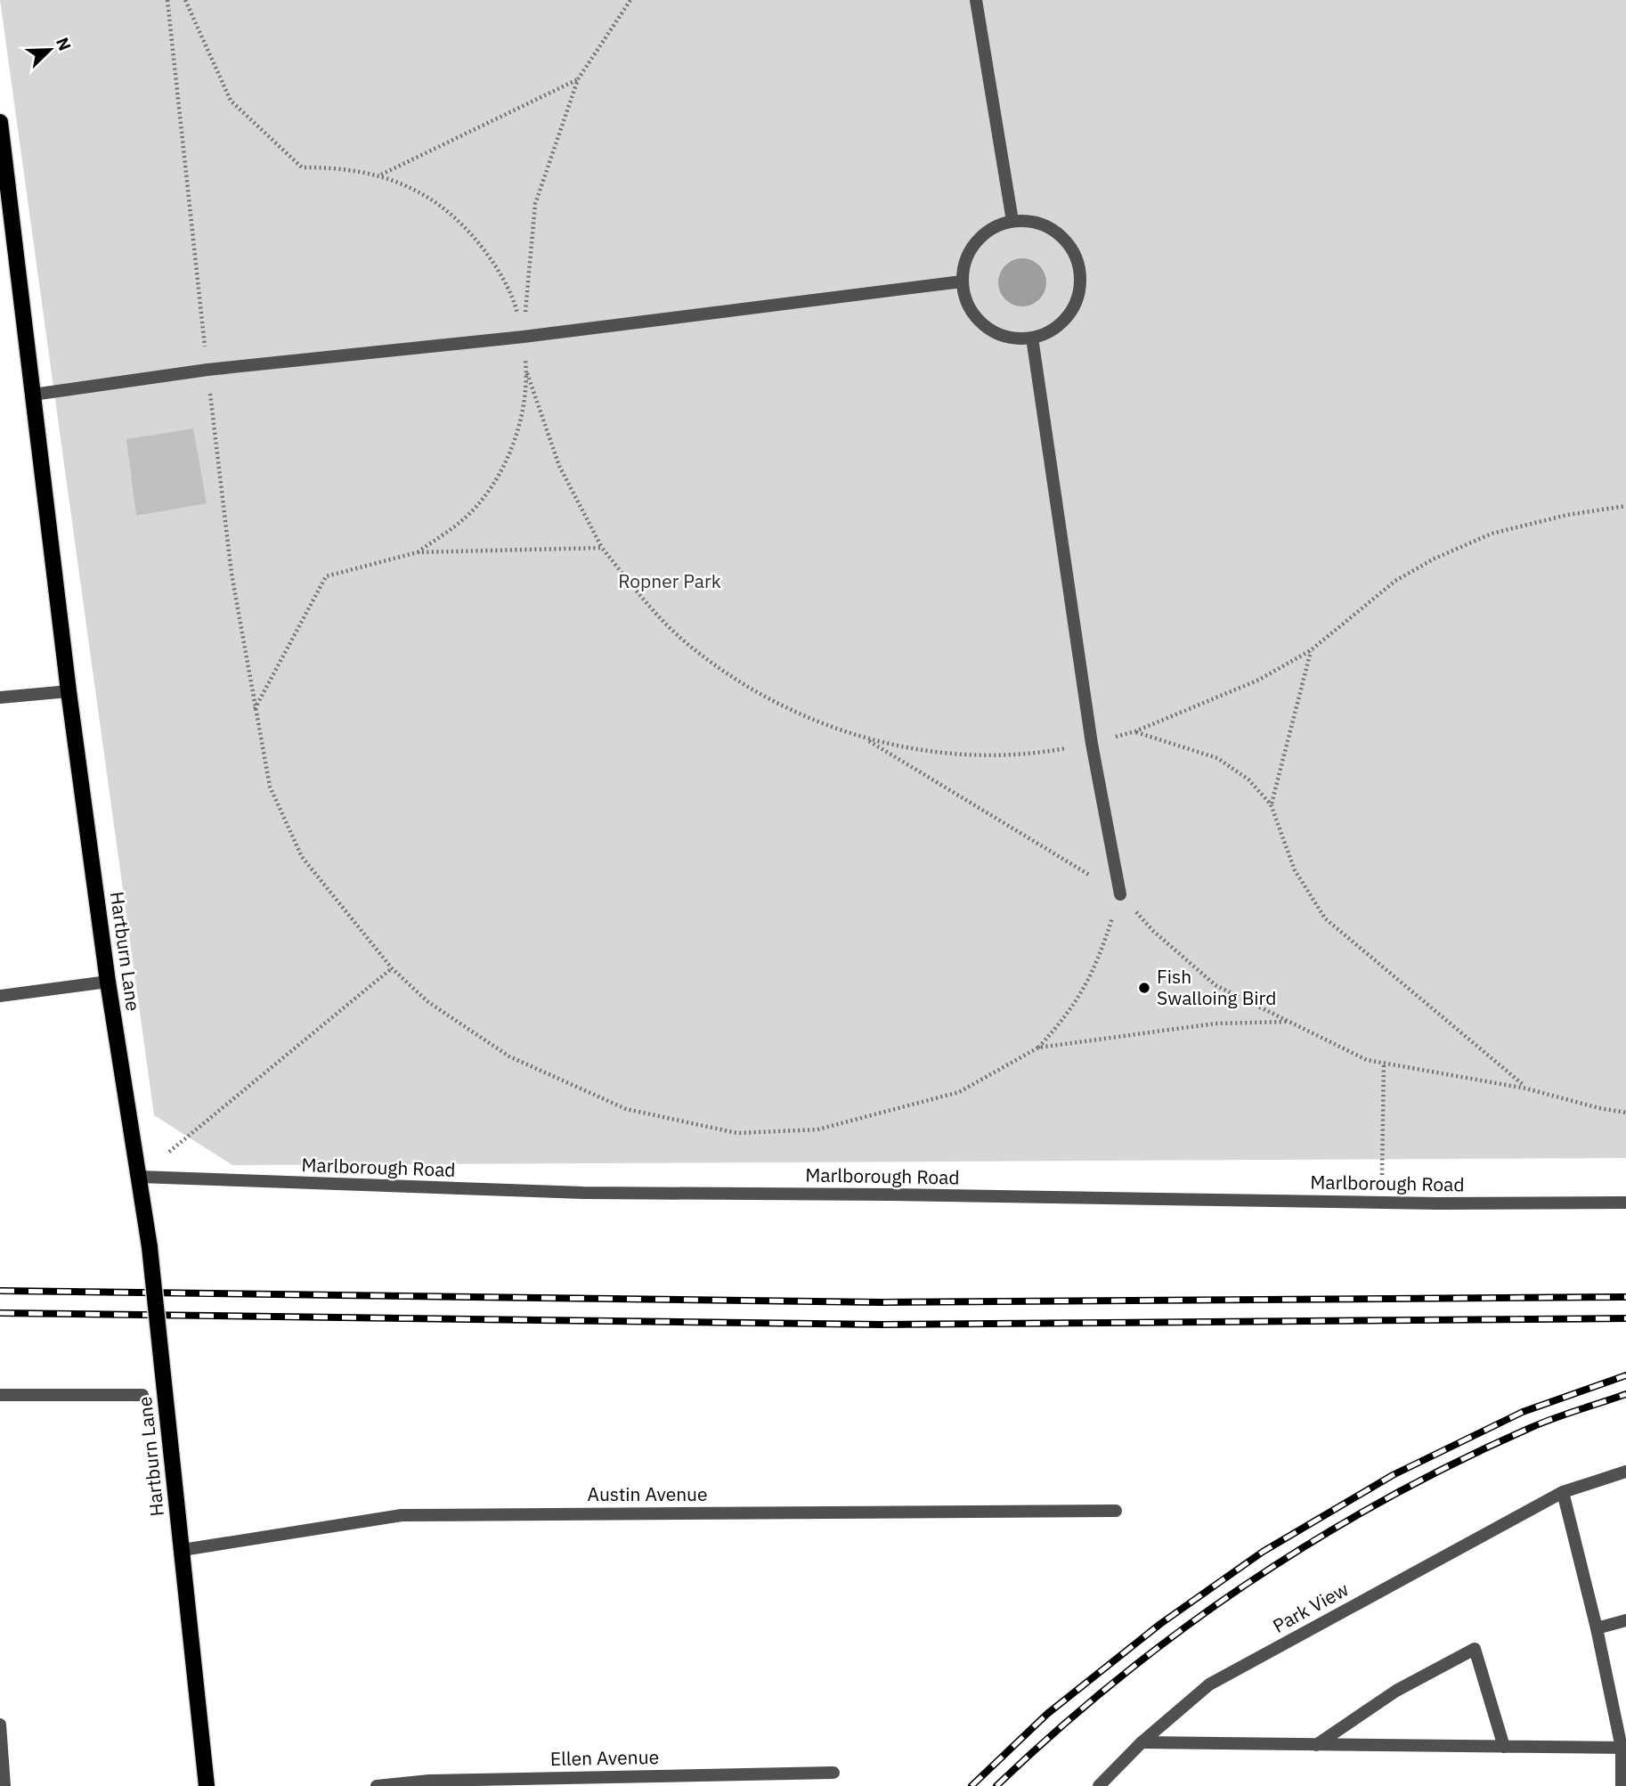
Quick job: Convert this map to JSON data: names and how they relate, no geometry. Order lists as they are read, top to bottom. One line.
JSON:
{"streets":{"main road":["Hartburn Lane"],"street":["Marlborough Road","Austin Avenue","Park View","Ellen Avenue"]},"crossings":[["Hartburn Lane","Marlborough Road"],["Hartburn Lane","Austin Avenue"]],"parks":["Ropner Park"],"places":["Fish Swalloing Bird"],"north":"top right"}
